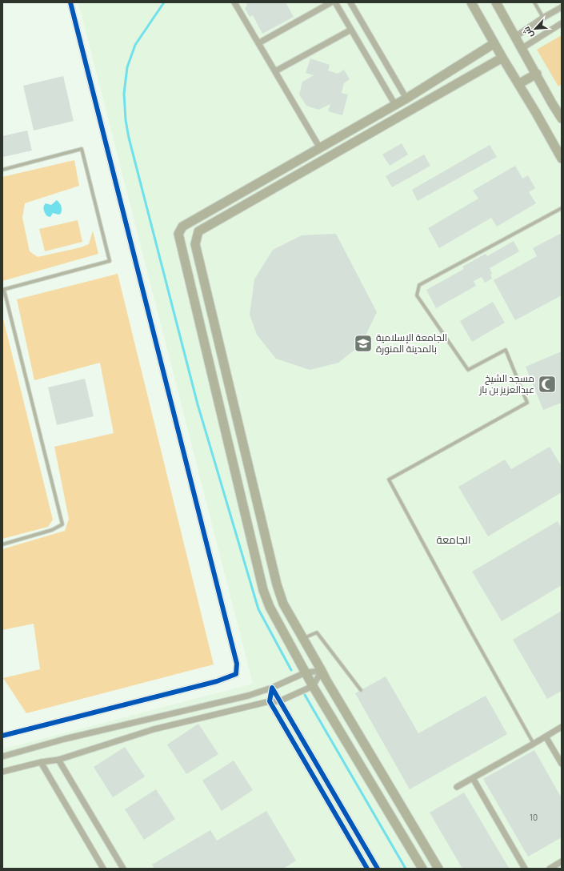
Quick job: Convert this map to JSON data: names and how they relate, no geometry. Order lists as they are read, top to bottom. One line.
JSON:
{"districts":["الجامعة"],"places":{"school or university":["الجامعة الإسلامية بالمدينة المنورة"],"mosque":["مسجد الشيخ عبدالعزيز بن باز"]},"house_numbers":["10"],"north":"bottom left"}
